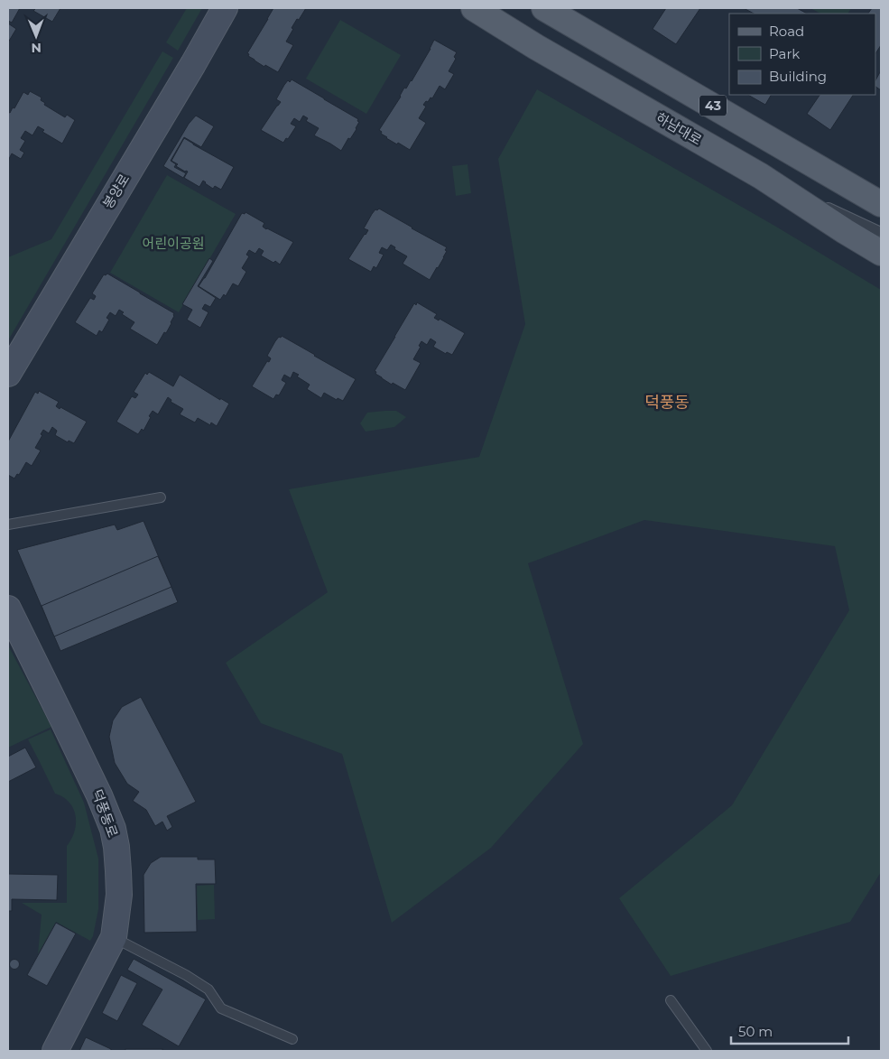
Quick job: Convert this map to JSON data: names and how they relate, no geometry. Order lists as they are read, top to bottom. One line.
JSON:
{"streets":{"main road":["43","하남대로"],"street":["봉양로","덕풍동로"]},"districts":["덕풍동"],"parks":["어린이공원"],"legend":["Road","Park","Building"],"scale_bar":"50 m","north":"bottom"}
